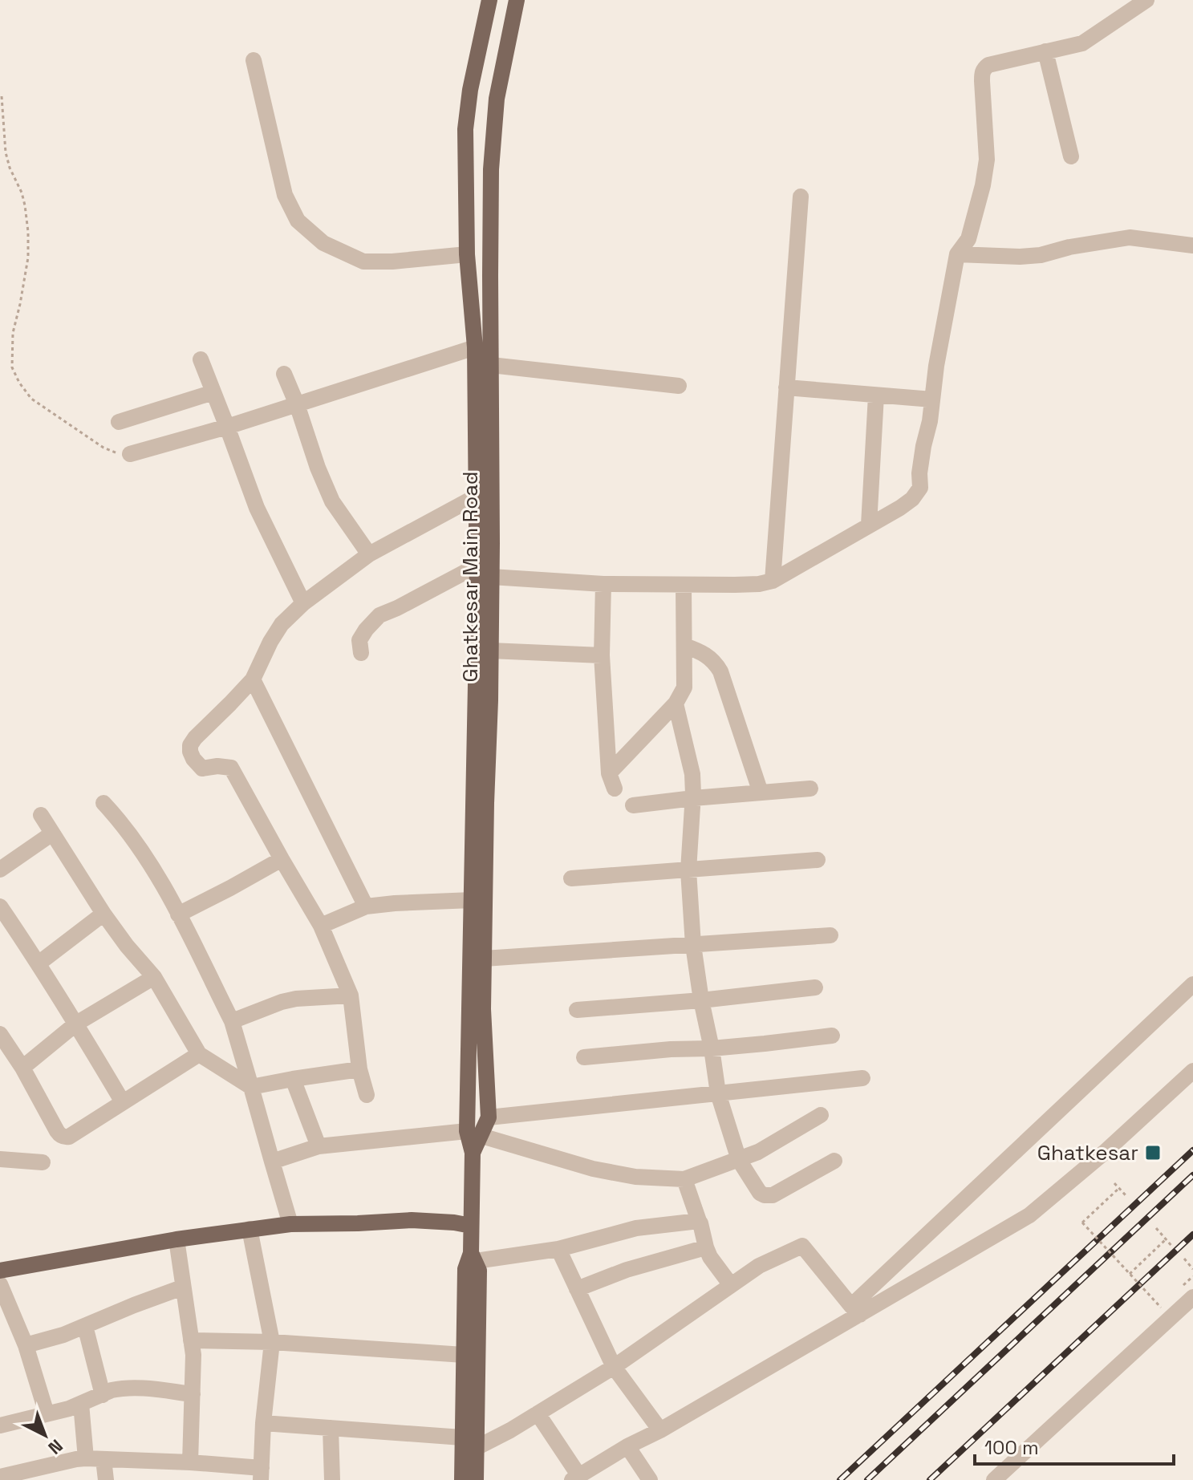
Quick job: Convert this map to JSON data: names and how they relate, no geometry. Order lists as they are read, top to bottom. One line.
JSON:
{"streets":{"main road":["Ghatkesar Main Road"]},"places":{"transit":["Ghatkesar"]},"scale_bar":"100 m","north":"bottom right"}
